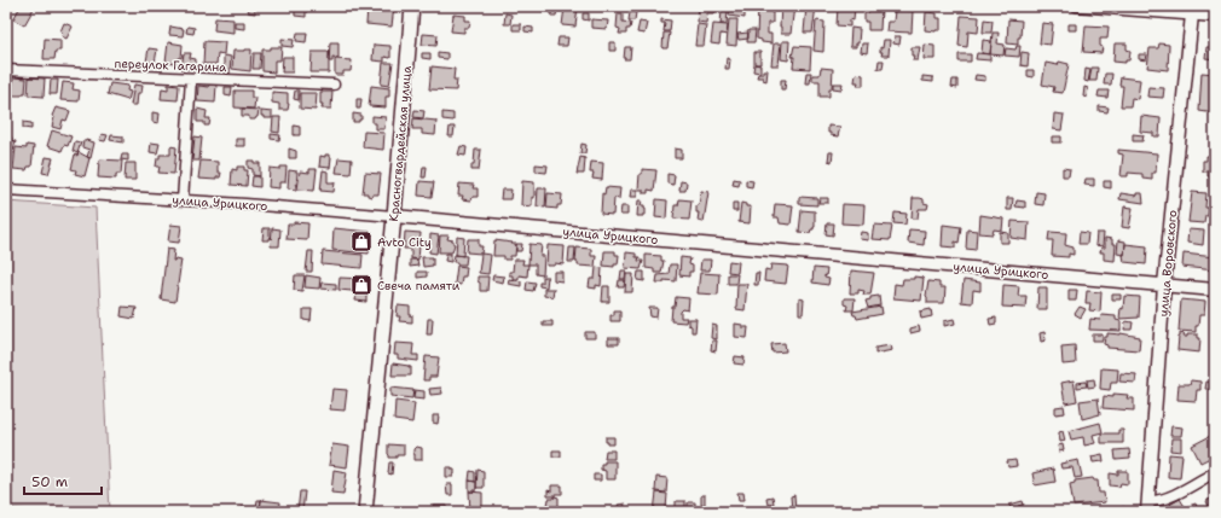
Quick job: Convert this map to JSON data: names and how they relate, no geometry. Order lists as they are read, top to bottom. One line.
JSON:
{"streets":{"main road":["Красногвардейская улица"],"street":["переулок Гагарина","улица Урицкого","улица Воровского"]},"crossings":[["Красногвардейская улица","улица Урицкого"],["улица Урицкого","улица Воровского"]],"places":{"shop":["Avto City","Свеча памяти"]},"scale_bar":"50 m"}
